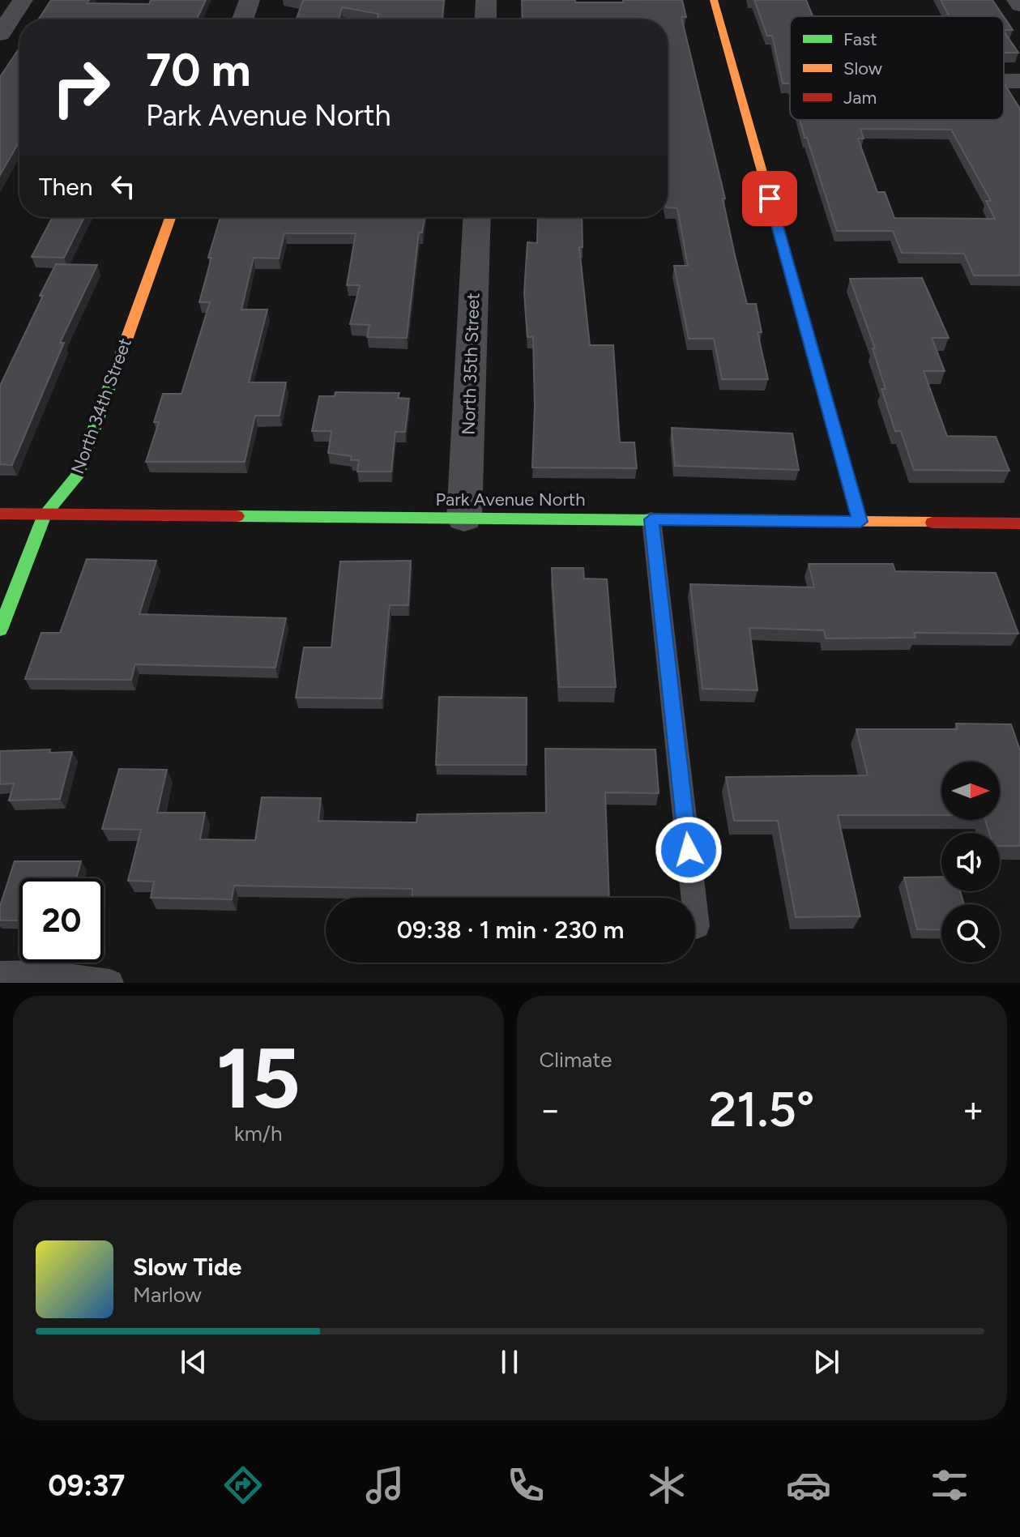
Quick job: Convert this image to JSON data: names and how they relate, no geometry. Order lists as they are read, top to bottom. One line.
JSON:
{"streets":{"street":["North 35th Street","North 34th Street","Park Avenue North"]},"crossings":[["North 35th Street","Park Avenue North"],["North 34th Street","Park Avenue North"]],"legend":["Fast","Slow","Jam"],"north":"right","page":{"turn":["70 m","Park Avenue North"],"then":"Then","limit":"20","trip":"09:38 · 1 min · 230 m","tile":[["15","km/h"],"Climate"],"heat":["−","21.5°","+"],"song":["Slow Tide","Marlow"],"tabs":"09:37"}}
